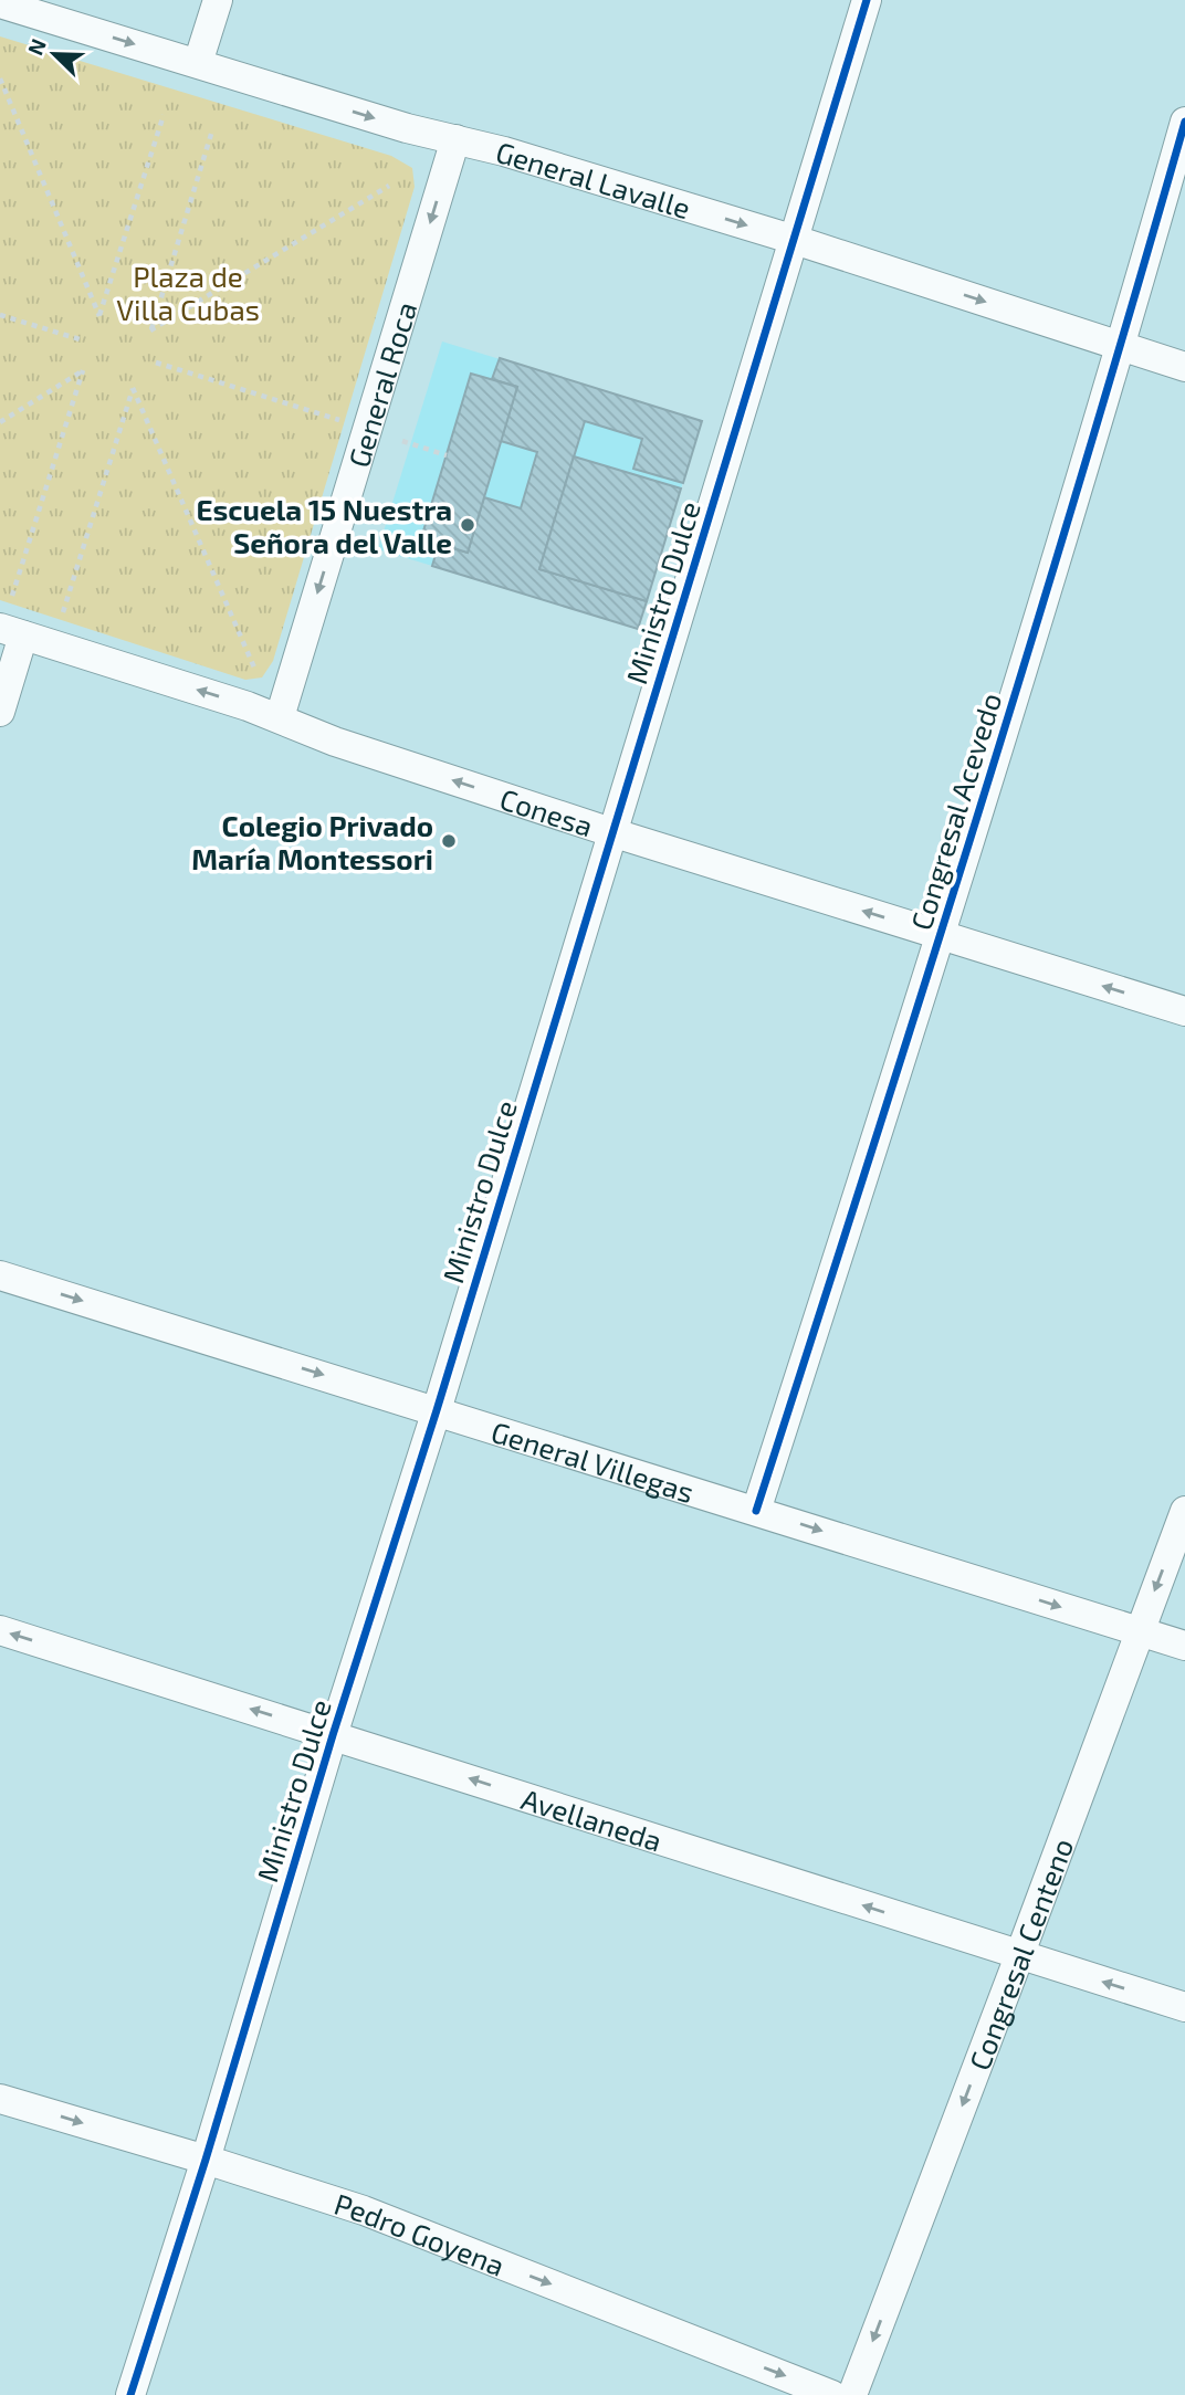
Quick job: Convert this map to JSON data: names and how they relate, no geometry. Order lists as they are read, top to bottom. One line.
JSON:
{"streets":{"street":["General Lavalle","General Roca","Ministro Dulce","Conesa","Congresal Acevedo","General Villegas","Avellaneda","Congresal Centeno","Pedro Goyena"]},"crossings":[["General Lavalle","General Roca"],["General Lavalle","Ministro Dulce"],["General Lavalle","Congresal Acevedo"],["General Roca","Conesa"],["Ministro Dulce","Conesa"],["Ministro Dulce","General Villegas"],["Ministro Dulce","Avellaneda"],["Ministro Dulce","Pedro Goyena"],["Conesa","Congresal Acevedo"],["Congresal Acevedo","General Villegas"],["General Villegas","Congresal Centeno"],["Avellaneda","Congresal Centeno"]],"one_way":["General Lavalle","General Roca","Conesa","General Villegas","Avellaneda","Congresal Centeno","Pedro Goyena"],"parks":["Plaza de Villa Cubas"],"places":["Escuela 15 Nuestra Señora del Valle","Colegio Privado María Montessori"],"north":"top left"}
